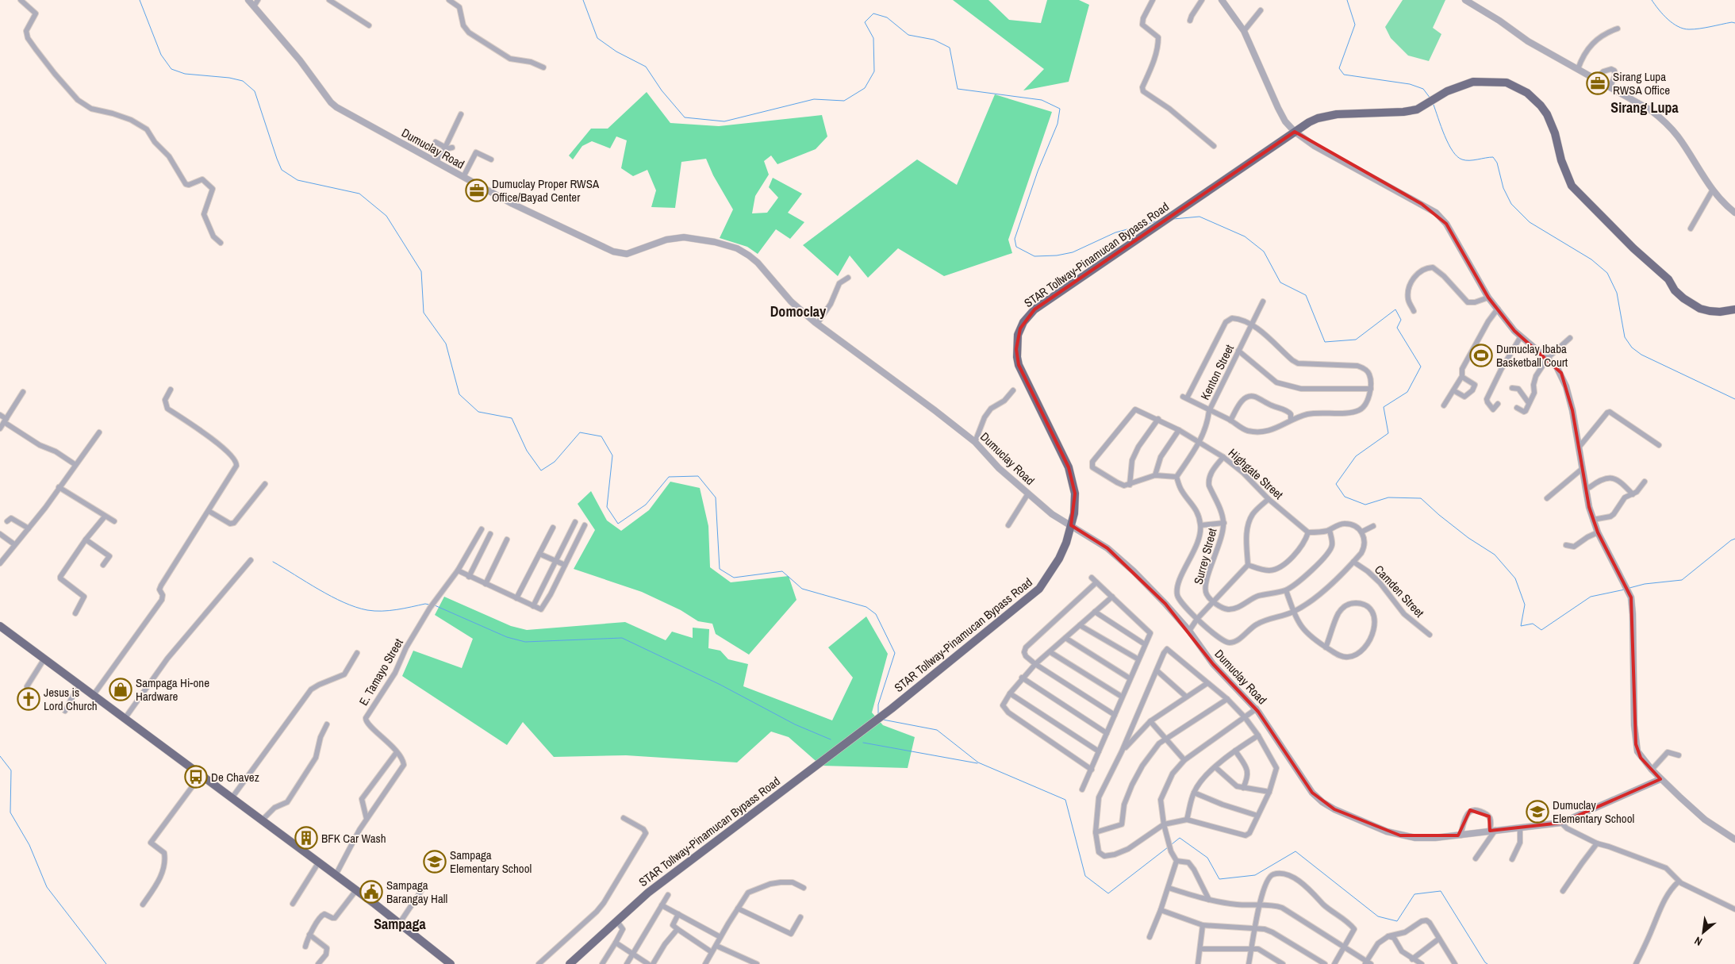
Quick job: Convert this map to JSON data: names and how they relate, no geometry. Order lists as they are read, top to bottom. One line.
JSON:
{"streets":{"main road":["STAR Tollway-Pinamucan Bypass Road"],"street":["Dumuclay Road","Kenton Street","Highgate Street","Surrey Street","Camden Street","E. Tamayo Street"]},"crossings":[["Dumuclay Road","STAR Tollway-Pinamucan Bypass Road"],["Kenton Street","Highgate Street"],["Highgate Street","Surrey Street"]],"districts":["Sirang Lupa","Domoclay","Sampaga"],"places":{"office":["Sirang Lupa RWSA Office","Dumuclay Proper RWSA Office/Bayad Center"],"sports":["Dumuclay Ibaba Basketball Court"],"shop":["Sampaga Hi-one Hardware"],"church":["Jesus is Lord Church"],"bus stop":["De Chavez"],"school or university":["Dumuclay Elementary School","Sampaga Elementary School"],"building":["BFK Car Wash"],"public building":["Sampaga Barangay Hall"]},"north":"bottom left"}
